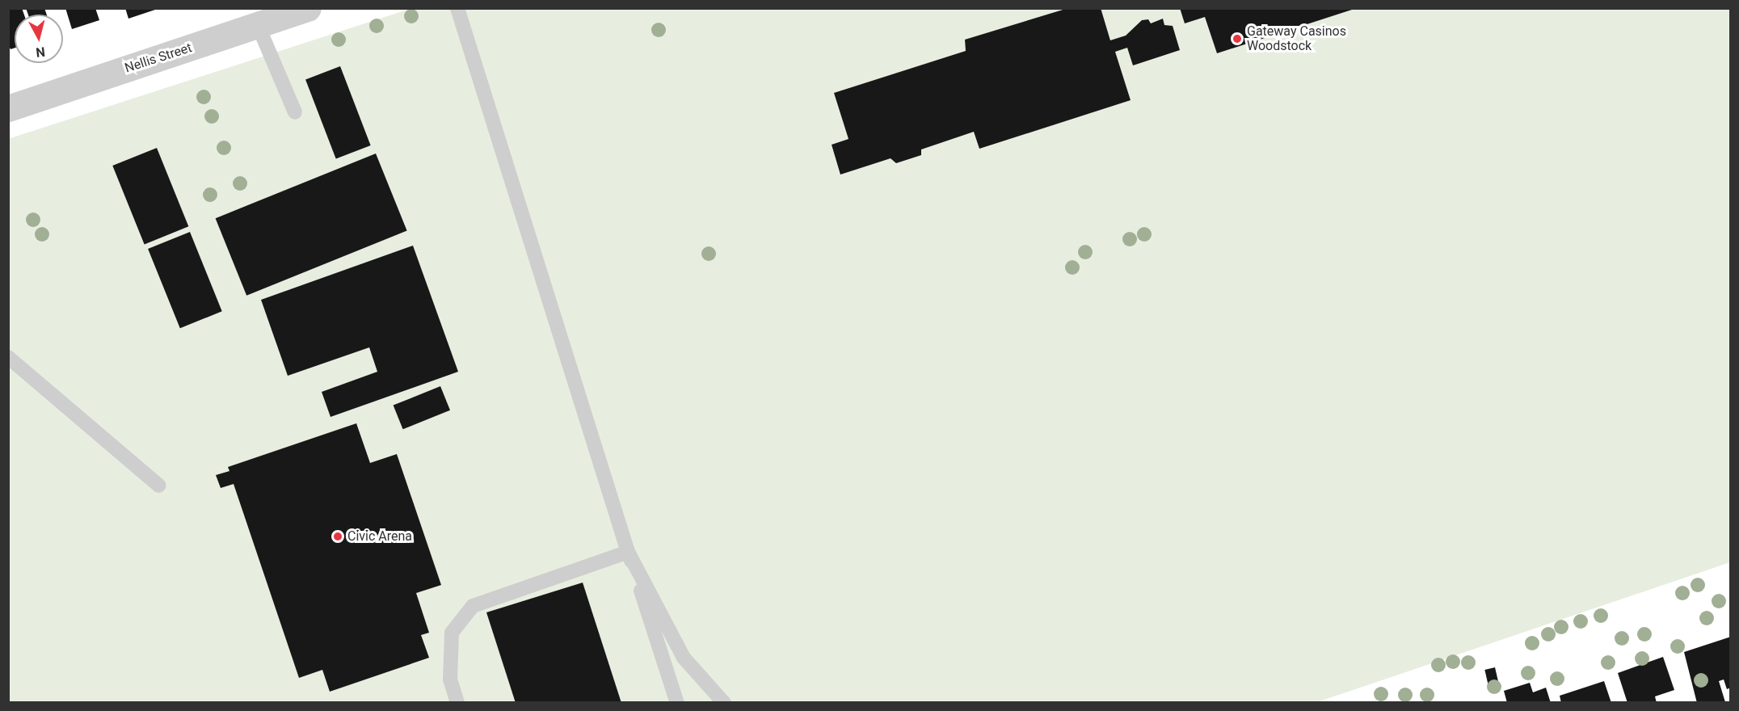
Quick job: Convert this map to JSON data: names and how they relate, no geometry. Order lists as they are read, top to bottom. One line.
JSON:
{"streets":{"street":["Nellis Street"]},"places":["Gateway Casinos Woodstock","Civic Arena"],"north":"bottom"}
